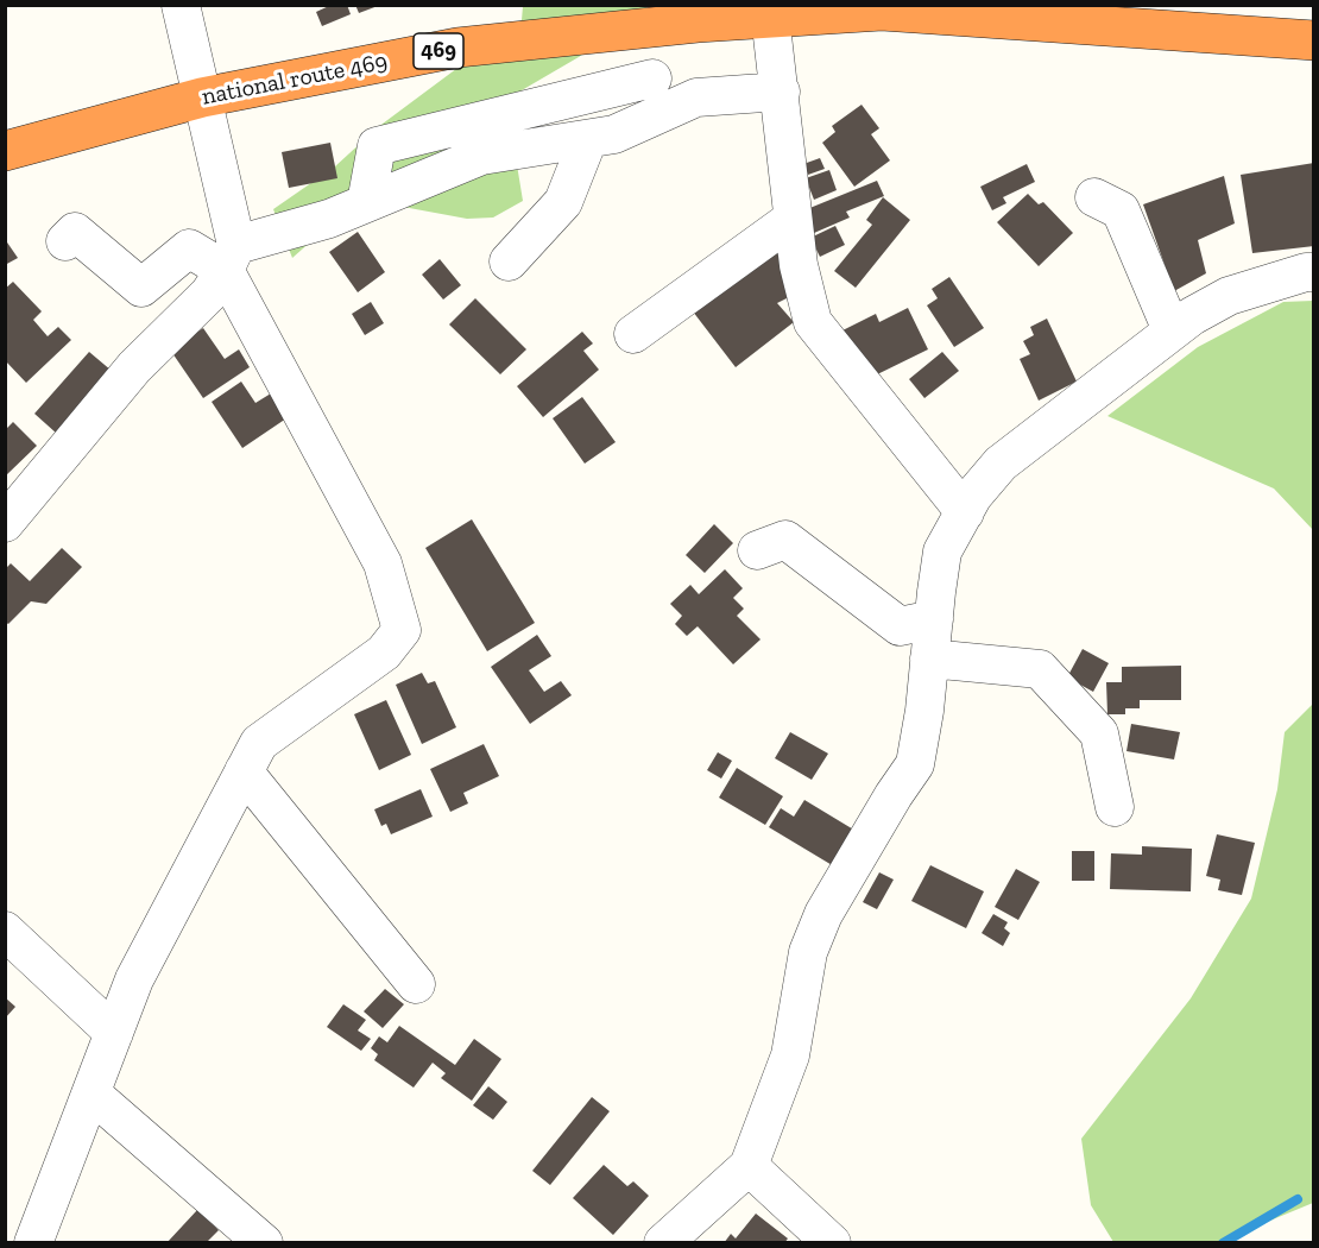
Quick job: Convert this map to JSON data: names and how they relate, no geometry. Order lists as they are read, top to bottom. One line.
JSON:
{"streets":{"highway":["469","national route 469"]}}
